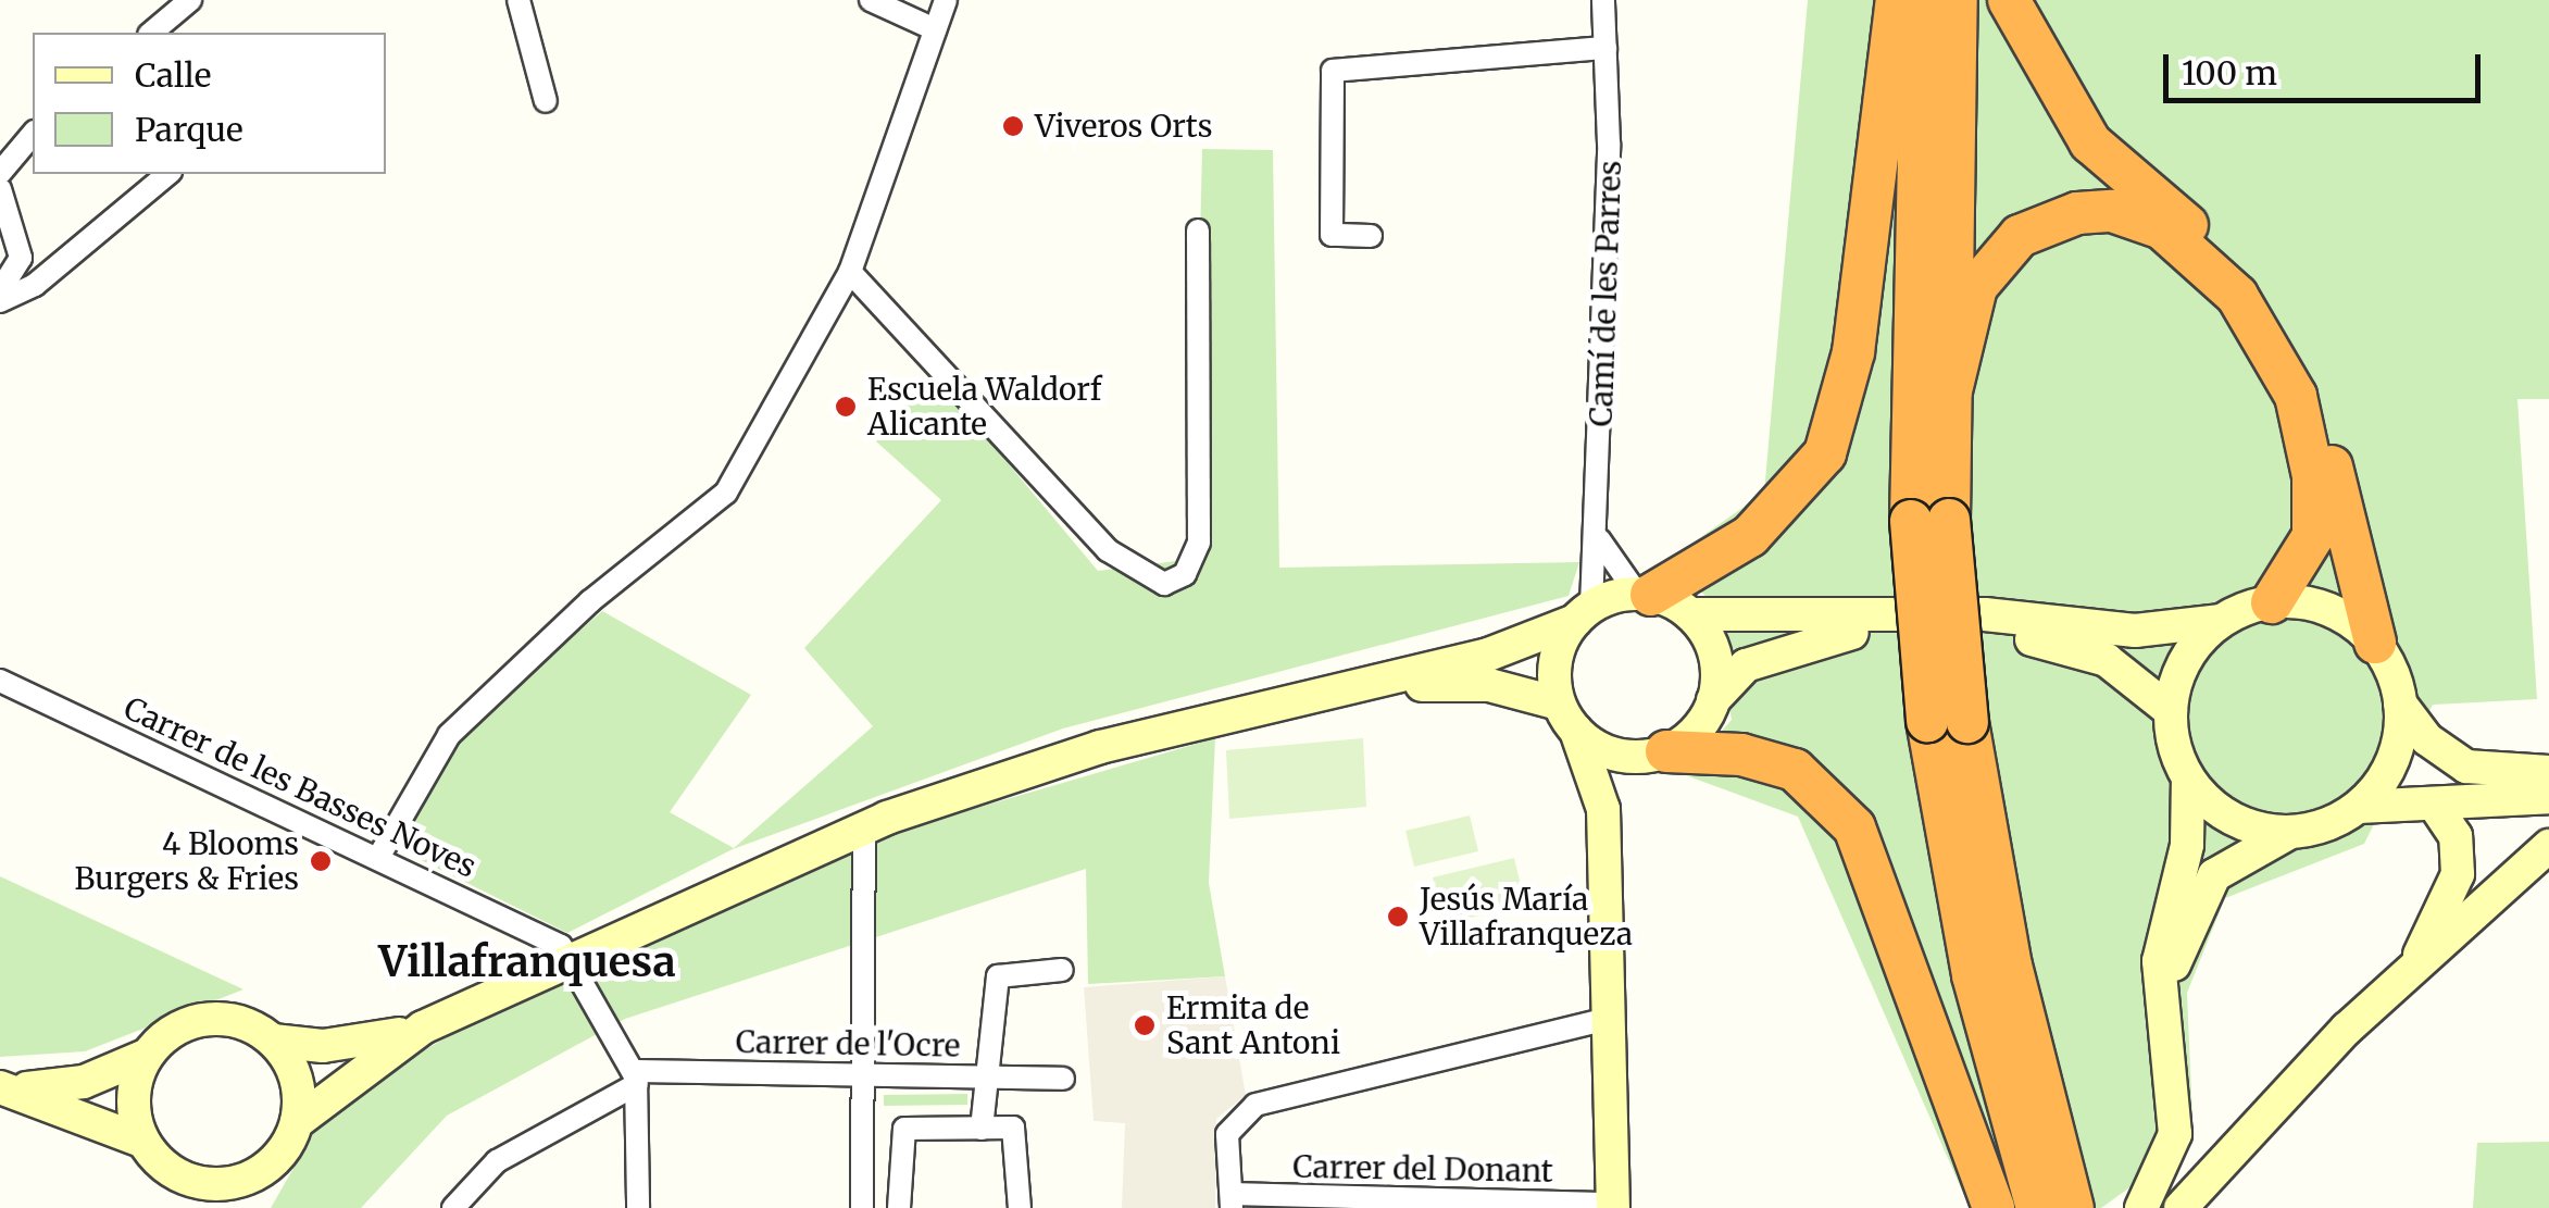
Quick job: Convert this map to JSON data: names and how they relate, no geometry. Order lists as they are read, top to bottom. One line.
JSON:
{"streets":{"street":["Camí de les Parres","Carrer de les Basses Noves","Carrer de l'Ocre","Carrer del Donant"]},"districts":["Villafranquesa"],"places":["Viveros Orts","Escuela Waldorf Alicante","4 Blooms Burgers & Fries","Jesús María Villafranqueza","Ermita de Sant Antoni"],"legend":["Calle","Parque"],"scale_bar":"100 m"}
